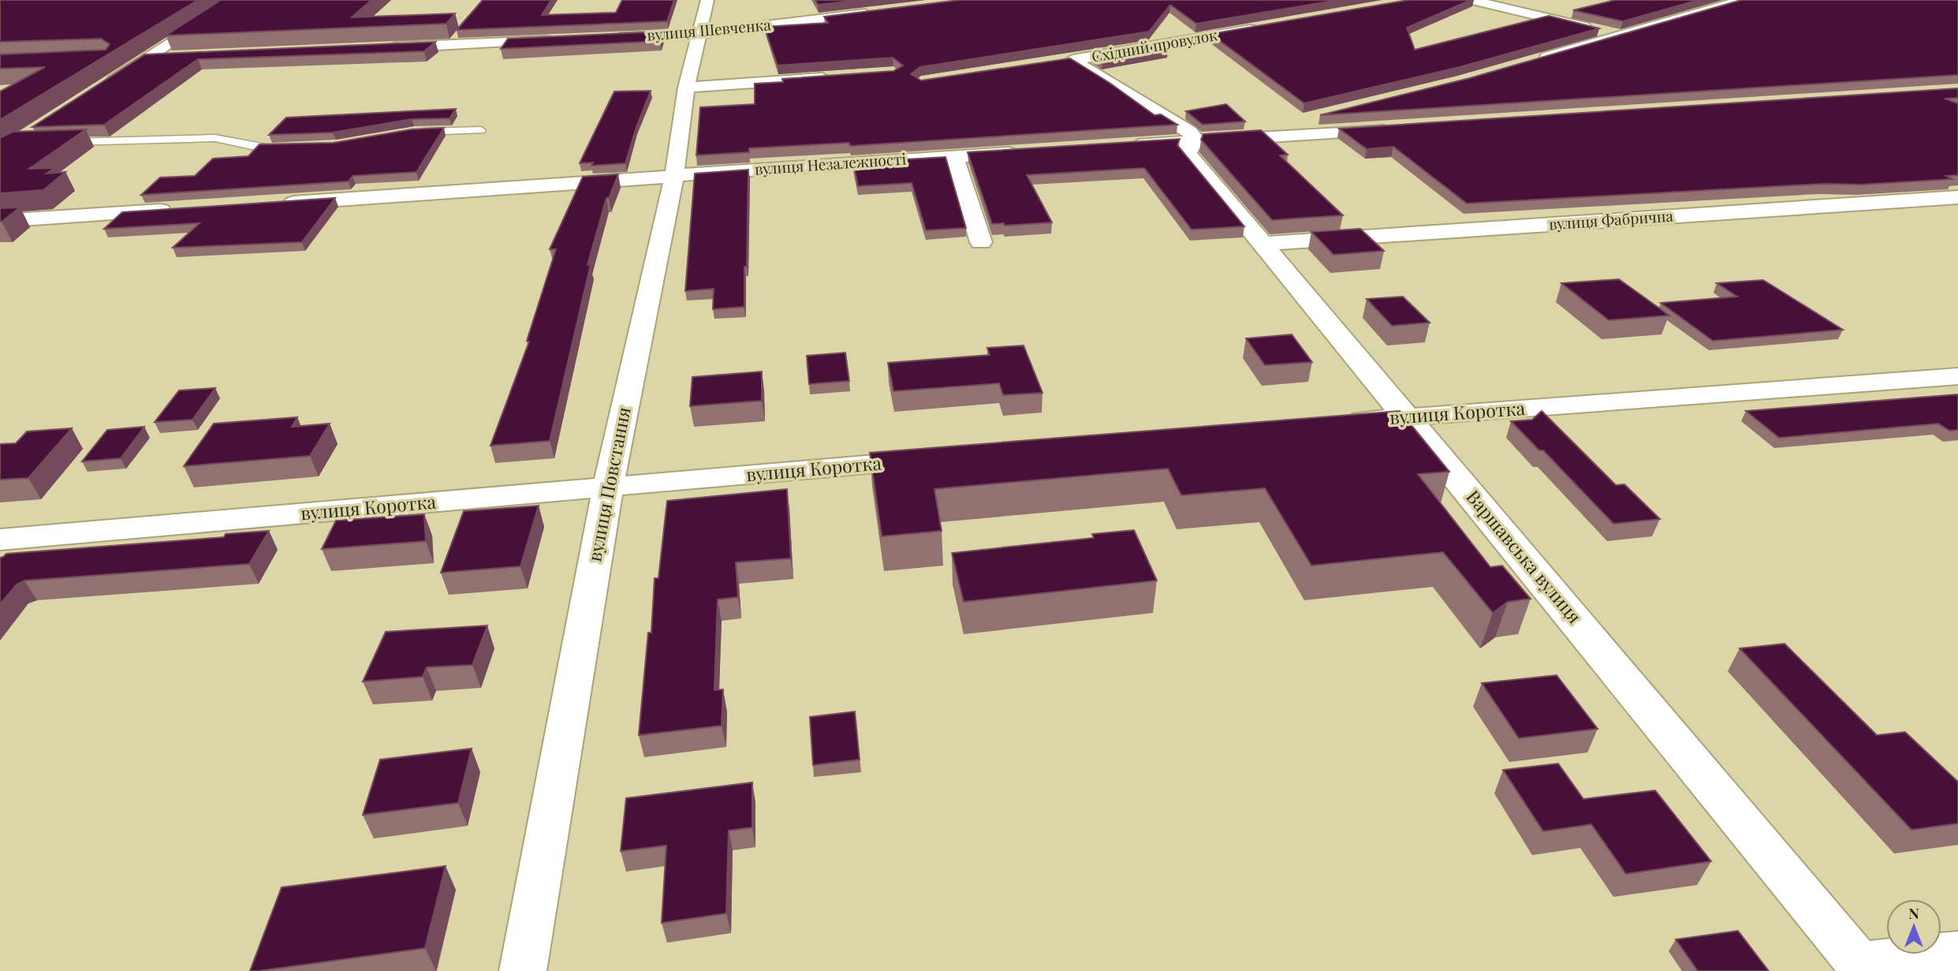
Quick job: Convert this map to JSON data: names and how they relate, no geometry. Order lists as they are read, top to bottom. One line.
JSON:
{"streets":{"street":["вулиця Шевченка","Східний провулок","вулиця Незалежності","вулиця Фабрична","вулиця Коротка","вулиця Повстання","Варшавська вулиця"]},"crossings":[["вулиця Шевченка","вулиця Повстання"],["Східний провулок","Варшавська вулиця"],["вулиця Незалежності","вулиця Повстання"],["вулиця Фабрична","Варшавська вулиця"],["вулиця Коротка","вулиця Повстання"],["вулиця Коротка","Варшавська вулиця"]],"north":"top"}
